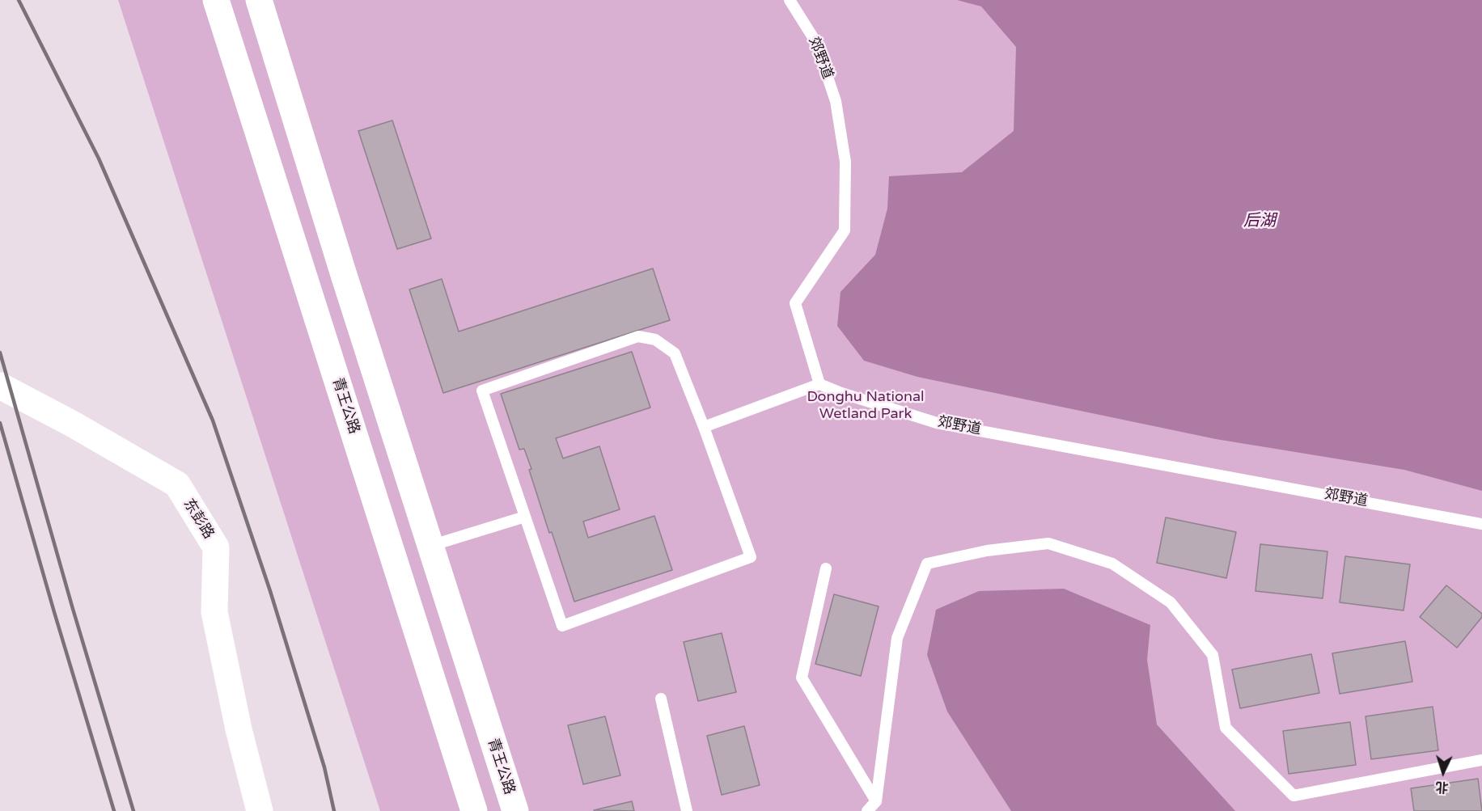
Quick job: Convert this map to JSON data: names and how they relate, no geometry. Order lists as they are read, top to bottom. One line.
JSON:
{"streets":{"main road":["青王公路","东彭路"],"lane":["郊野道"]},"water":["后湖"],"parks":["Donghu National Wetland Park"],"north":"bottom"}
